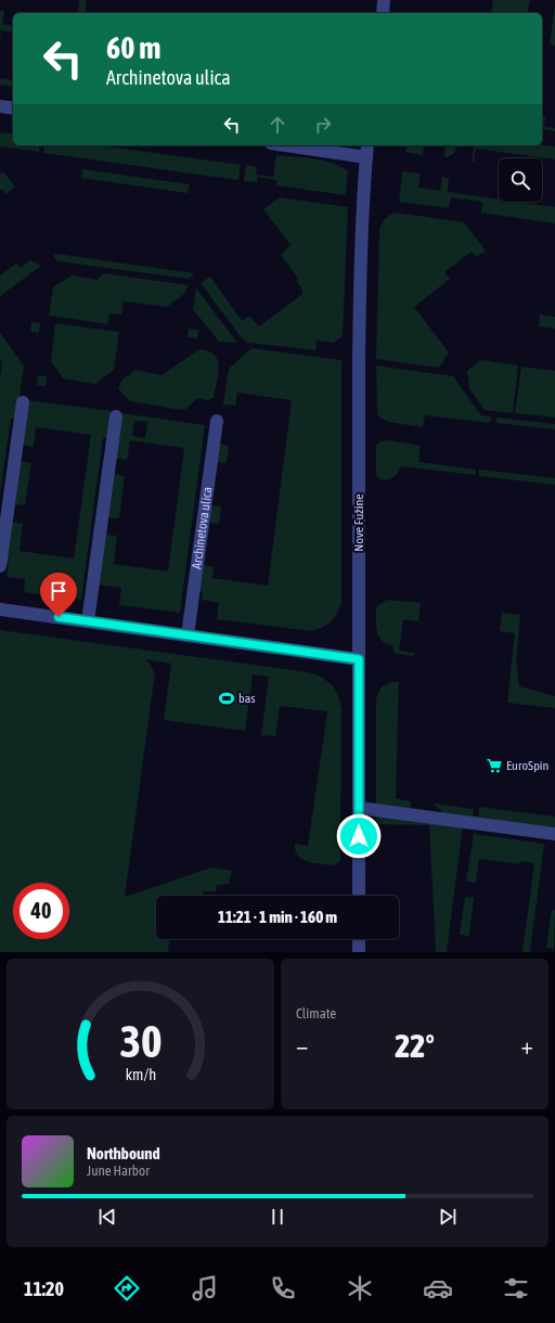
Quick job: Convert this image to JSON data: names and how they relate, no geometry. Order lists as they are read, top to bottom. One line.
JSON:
{"streets":{"street":["Nove Fužine","Archinetova ulica"]},"places":{"sports":["bas"],"supermarket":["EuroSpin"]},"page":{"turn":["60 m","Archinetova ulica"],"limit":"40","trip":"11:21 · 1 min · 160 m","tile":"Climate","heat":["−","22°","+"],"song":["Northbound","June Harbor"],"tabs":"11:20","gauge":["30","km/h"]}}
